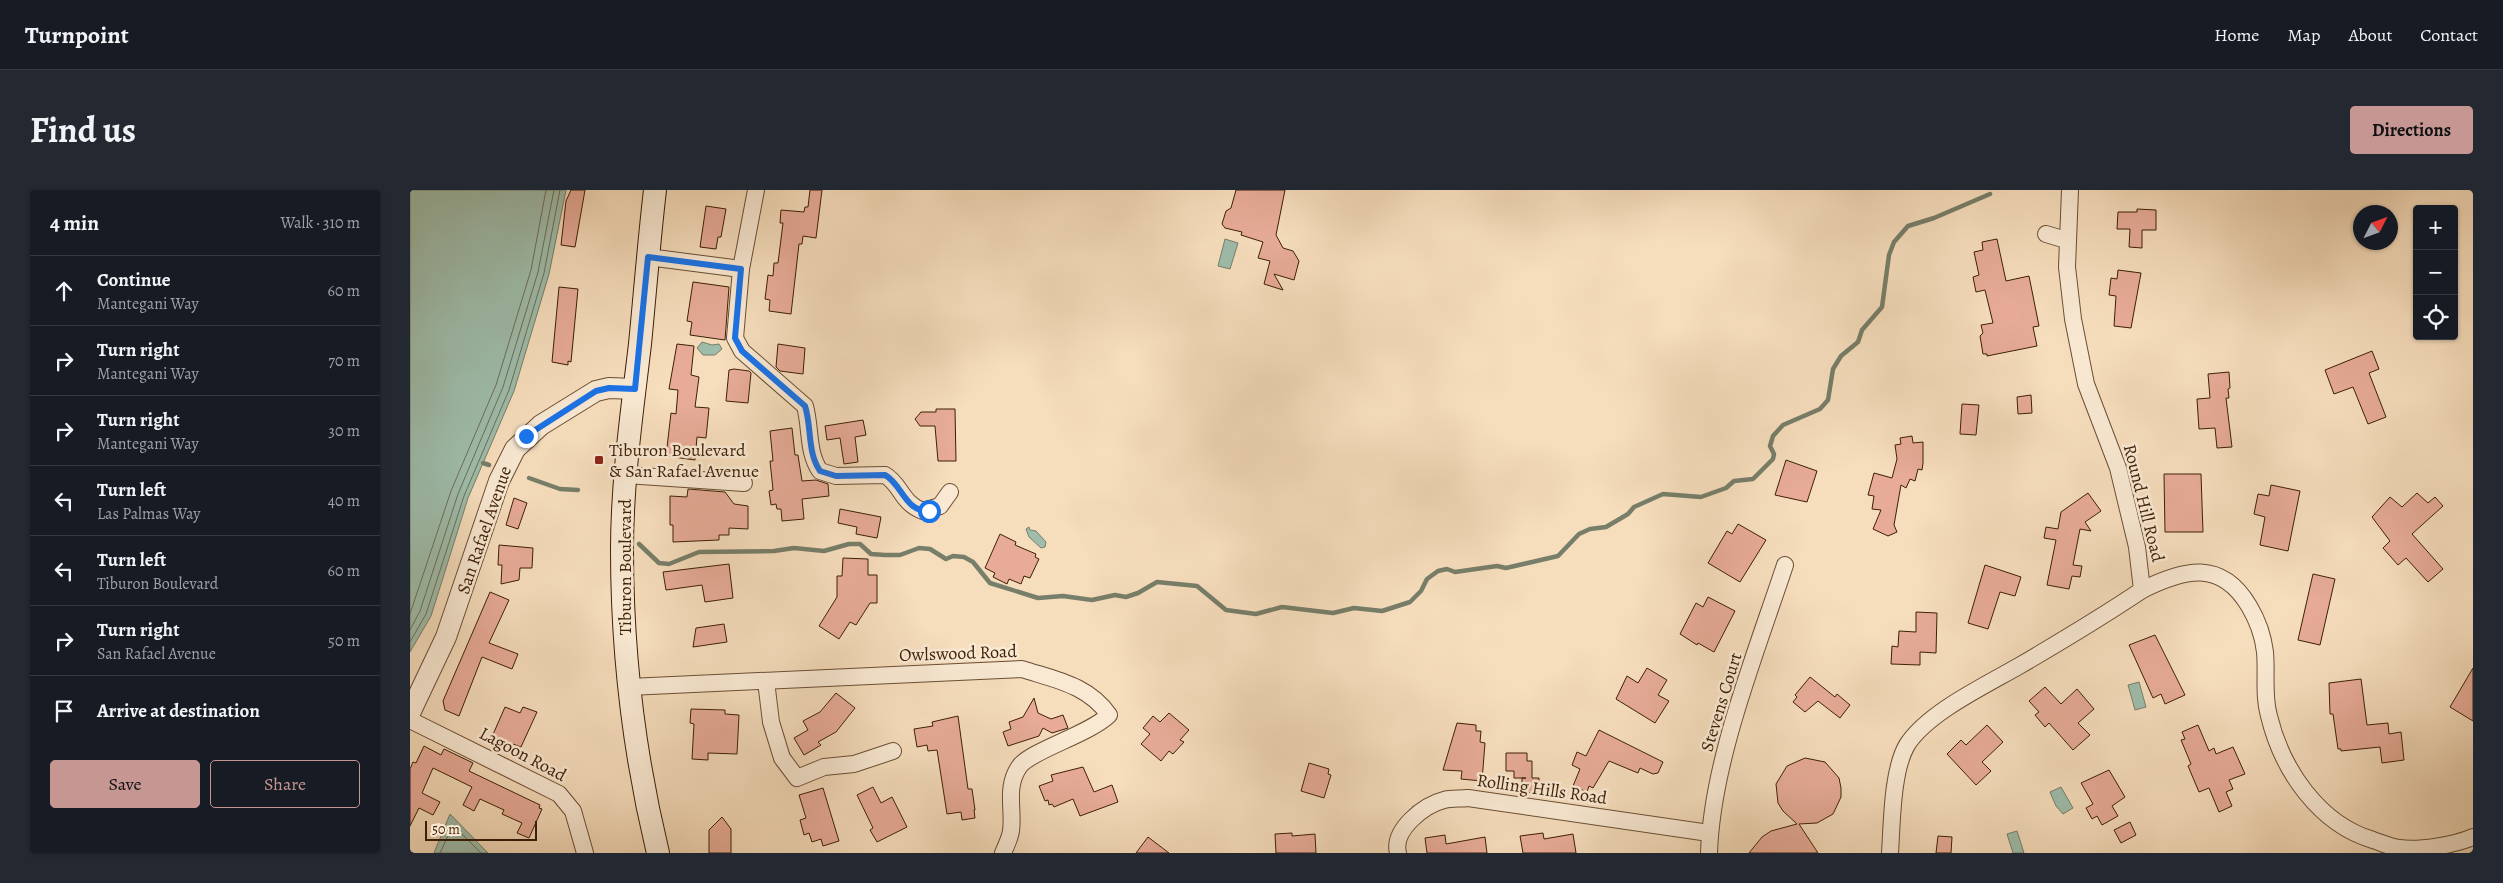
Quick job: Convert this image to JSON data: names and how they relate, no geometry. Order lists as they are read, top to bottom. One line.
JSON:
{"streets":{"main road":["Tiburon Boulevard"],"street":["Round Hill Road","San Rafael Avenue","Owlswood Road","Stevens Court","Lagoon Road","Rolling Hills Road"]},"crossings":[["San Rafael Avenue","Tiburon Boulevard"],["Tiburon Boulevard","Owlswood Road"],["Stevens Court","Rolling Hills Road"]],"places":{"transit":["Tiburon Boulevard & San Rafael Avenue"]},"scale_bar":"50 m","north":"top right","page":{"header":"Turnpoint","nav":["Home","Map","About","Contact"],"title":"Find us","buttons":["Directions",["Save","Share"]],"heading":["4 min","Walk · 310 m"],"map_buttons":["+","−"],"list":[["Continue","Mantegani Way","60 m"],["Turn right","Mantegani Way","70 m"],["Turn right","Mantegani Way","30 m"],["Turn left","Las Palmas Way","40 m"],["Turn left","Tiburon Boulevard","60 m"],["Turn right","San Rafael Avenue","50 m"],"Arrive at destination"],"scale":"50 m"}}
